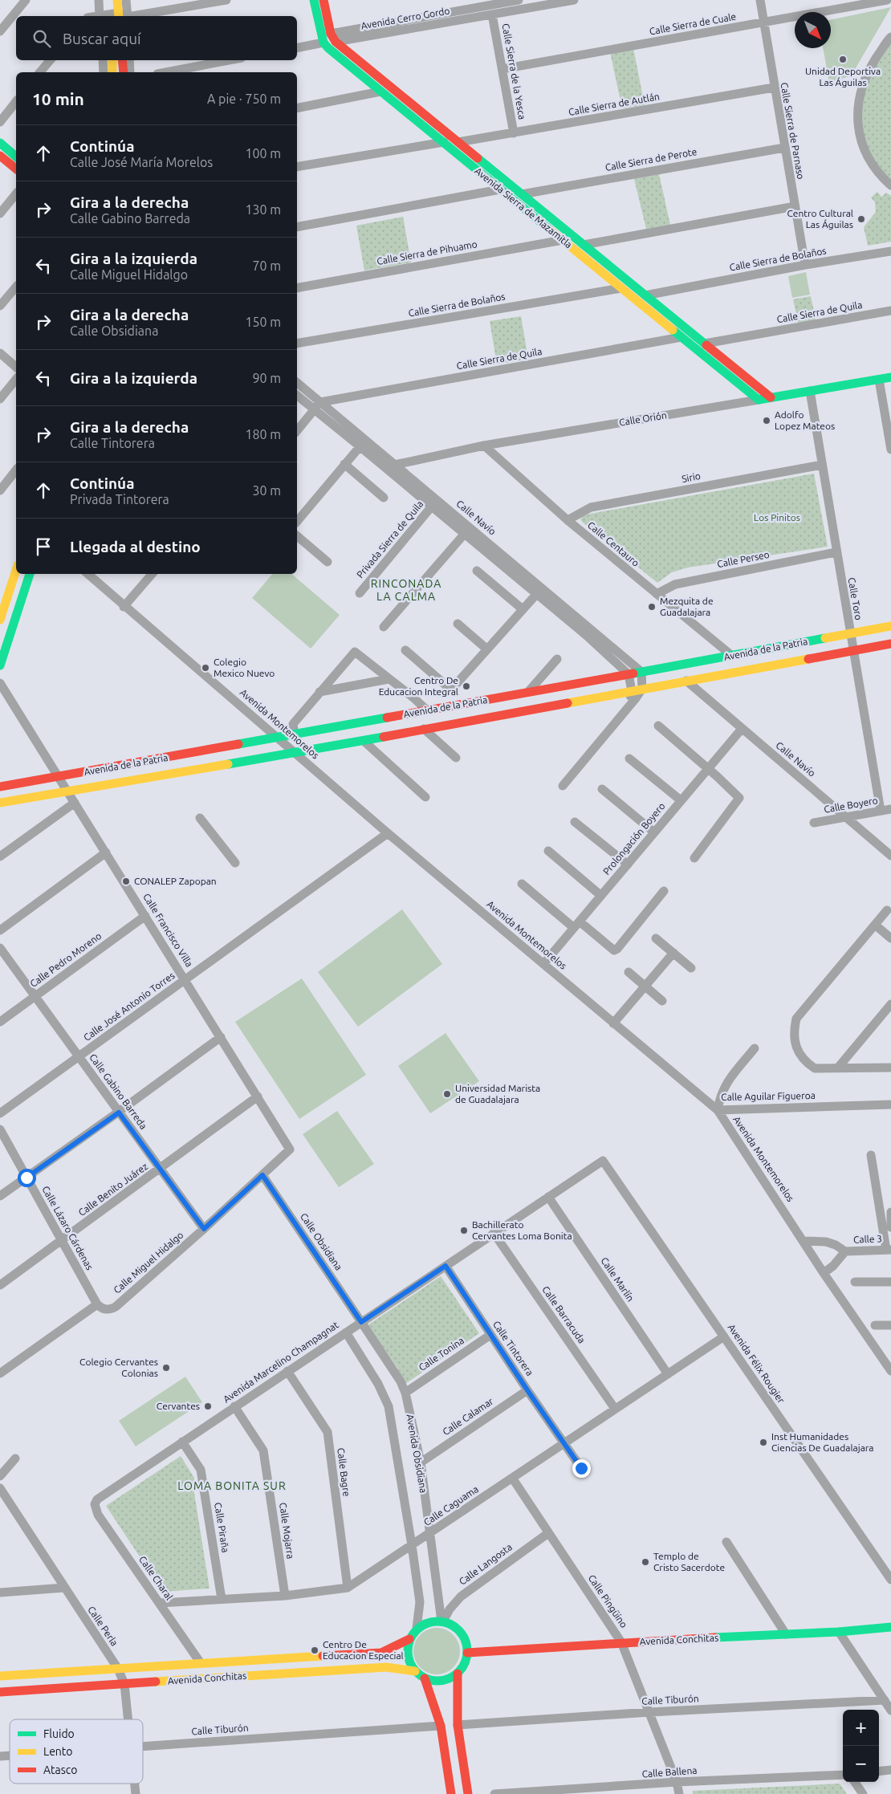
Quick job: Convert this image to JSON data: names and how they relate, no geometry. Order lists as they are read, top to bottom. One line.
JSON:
{"streets":{"street":["Avenida Cerro Gordo","Calle Sierra de Cuale","Calle Sierra de la Yesca","Calle Sierra de Autlán","Calle Sierra de Parnaso","Calle Sierra de Perote","Avenida Sierra de Mazamitla","Calle Sierra de Pihuamo","Calle Sierra de Bolaños","Calle Sierra de Quila","Calle Orión","Sirio","Calle Navío","Privada Sierra de Quila","Calle Centauro","Calle Perseo","Calle Toro","Avenida de la Patria","Avenida Montemorelos","Calle Boyero","Prolongación Boyero","Calle Francisco Villa","Calle Pedro Moreno","Calle José Antonio Torres","Calle Gabino Barreda","Calle Aguilar Figueroa","Calle Benito Juárez","Calle Lázaro Cárdenas","Calle 3","Calle Obsidiana","Calle Miguel Hidalgo","Calle Marlín","Calle Barracuda","Calle Tintorera","Calle Tonina","Avenida Marcelino Champagnat","Avenida Félix Rougier","Calle Calamar","Avenida Obsidiana","Calle Bagre","Calle Caguama","Calle Piraña","Calle Mojarra","Calle Langosta","Calle Charal","Calle Pingüino","Calle Perla","Avenida Conchitas","Calle Tiburón","Calle Ballena"]},"crossings":[["Avenida Cerro Gordo","Calle Sierra de la Yesca"],["Avenida Cerro Gordo","Avenida Sierra de Mazamitla"],["Calle Sierra de Cuale","Calle Sierra de la Yesca"],["Calle Sierra de Cuale","Calle Sierra de Parnaso"],["Calle Sierra de la Yesca","Calle Sierra de Autlán"],["Calle Sierra de Autlán","Calle Sierra de Parnaso"],["Calle Sierra de Autlán","Avenida Sierra de Mazamitla"],["Calle Sierra de Parnaso","Calle Sierra de Perote"],["Calle Sierra de Parnaso","Calle Sierra de Bolaños"],["Calle Sierra de Perote","Avenida Sierra de Mazamitla"],["Avenida Sierra de Mazamitla","Calle Sierra de Pihuamo"],["Avenida Sierra de Mazamitla","Calle Sierra de Bolaños"],["Avenida Sierra de Mazamitla","Calle Sierra de Quila"],["Avenida Sierra de Mazamitla","Calle Orión"],["Calle Sierra de Quila","Calle Navío"],["Calle Orión","Calle Navío"],["Calle Orión","Calle Centauro"],["Calle Orión","Calle Toro"],["Sirio","Calle Centauro"],["Sirio","Calle Toro"],["Calle Navío","Privada Sierra de Quila"],["Calle Navío","Avenida de la Patria"],["Calle Navío","Calle Boyero"],["Calle Navío","Prolongación Boyero"],["Calle Centauro","Calle Perseo"],["Calle Centauro","Avenida de la Patria"],["Calle Perseo","Calle Toro"],["Calle Toro","Avenida de la Patria"],["Calle Toro","Calle Boyero"],["Avenida de la Patria","Avenida Montemorelos"],["Avenida de la Patria","Calle Francisco Villa"],["Avenida Montemorelos","Prolongación Boyero"],["Avenida Montemorelos","Calle José Antonio Torres"],["Avenida Montemorelos","Calle Aguilar Figueroa"],["Avenida Montemorelos","Calle 3"],["Calle Francisco Villa","Calle Pedro Moreno"],["Calle Francisco Villa","Calle José Antonio Torres"],["Calle Francisco Villa","Calle Benito Juárez"],["Calle Francisco Villa","Calle Miguel Hidalgo"],["Calle Pedro Moreno","Calle Gabino Barreda"],["Calle José Antonio Torres","Calle Gabino Barreda"],["Calle Gabino Barreda","Calle Benito Juárez"],["Calle Gabino Barreda","Calle Miguel Hidalgo"],["Calle Benito Juárez","Calle Lázaro Cárdenas"],["Calle Lázaro Cárdenas","Calle Miguel Hidalgo"],["Calle Obsidiana","Calle Miguel Hidalgo"],["Calle Obsidiana","Avenida Marcelino Champagnat"],["Calle Obsidiana","Avenida Obsidiana"],["Calle Marlín","Avenida Marcelino Champagnat"],["Calle Marlín","Calle Caguama"],["Calle Barracuda","Avenida Marcelino Champagnat"],["Calle Barracuda","Calle Caguama"],["Calle Tintorera","Calle Tonina"],["Calle Tintorera","Avenida Marcelino Champagnat"],["Calle Tintorera","Calle Calamar"],["Calle Tintorera","Calle Caguama"],["Calle Tonina","Avenida Obsidiana"],["Avenida Marcelino Champagnat","Avenida Félix Rougier"],["Avenida Marcelino Champagnat","Avenida Obsidiana"],["Avenida Marcelino Champagnat","Calle Bagre"],["Avenida Marcelino Champagnat","Calle Piraña"],["Avenida Marcelino Champagnat","Calle Mojarra"],["Avenida Marcelino Champagnat","Calle Charal"],["Avenida Félix Rougier","Calle Caguama"],["Calle Calamar","Avenida Obsidiana"],["Avenida Obsidiana","Calle Caguama"],["Avenida Obsidiana","Calle Langosta"],["Avenida Obsidiana","Avenida Conchitas"],["Calle Bagre","Calle Caguama"],["Calle Caguama","Calle Piraña"],["Calle Caguama","Calle Mojarra"],["Calle Caguama","Calle Charal"],["Calle Caguama","Calle Pingüino"],["Calle Langosta","Calle Pingüino"],["Calle Langosta","Avenida Conchitas"],["Calle Charal","Avenida Conchitas"],["Calle Pingüino","Avenida Conchitas"],["Calle Pingüino","Calle Tiburón"],["Calle Pingüino","Calle Ballena"],["Calle Perla","Avenida Conchitas"]],"districts":["RINCONADA LA CALMA","LOMA BONITA SUR"],"parks":["Los Pinitos"],"places":["Unidad Deportiva Las Águilas","Centro Cultural Las Águilas","Adolfo Lopez Mateos","Mezquita de Guadalajara","Colegio Mexico Nuevo","Centro De Educacion Integral","CONALEP Zapopan","Universidad Marista de Guadalajara","Bachillerato Cervantes Loma Bonita","Colegio Cervantes Colonias","Cervantes","Inst Humanidades Ciencias De Guadalajara","Templo de Cristo Sacerdote","Centro De Educacion Especial"],"legend":["Fluido","Lento","Atasco"],"north":"bottom right","page":{"search":"Buscar aquí","heading":["10 min","A pie · 750 m"],"list":[["Continúa","Calle José María Morelos","100 m"],["Gira a la derecha","Calle Gabino Barreda","130 m"],["Gira a la izquierda","Calle Miguel Hidalgo","70 m"],["Gira a la derecha","Calle Obsidiana","150 m"],["Gira a la izquierda","90 m"],["Gira a la derecha","Calle Tintorera","180 m"],["Continúa","Privada Tintorera","30 m"],"Llegada al destino"],"map_buttons":["+","−"]}}
